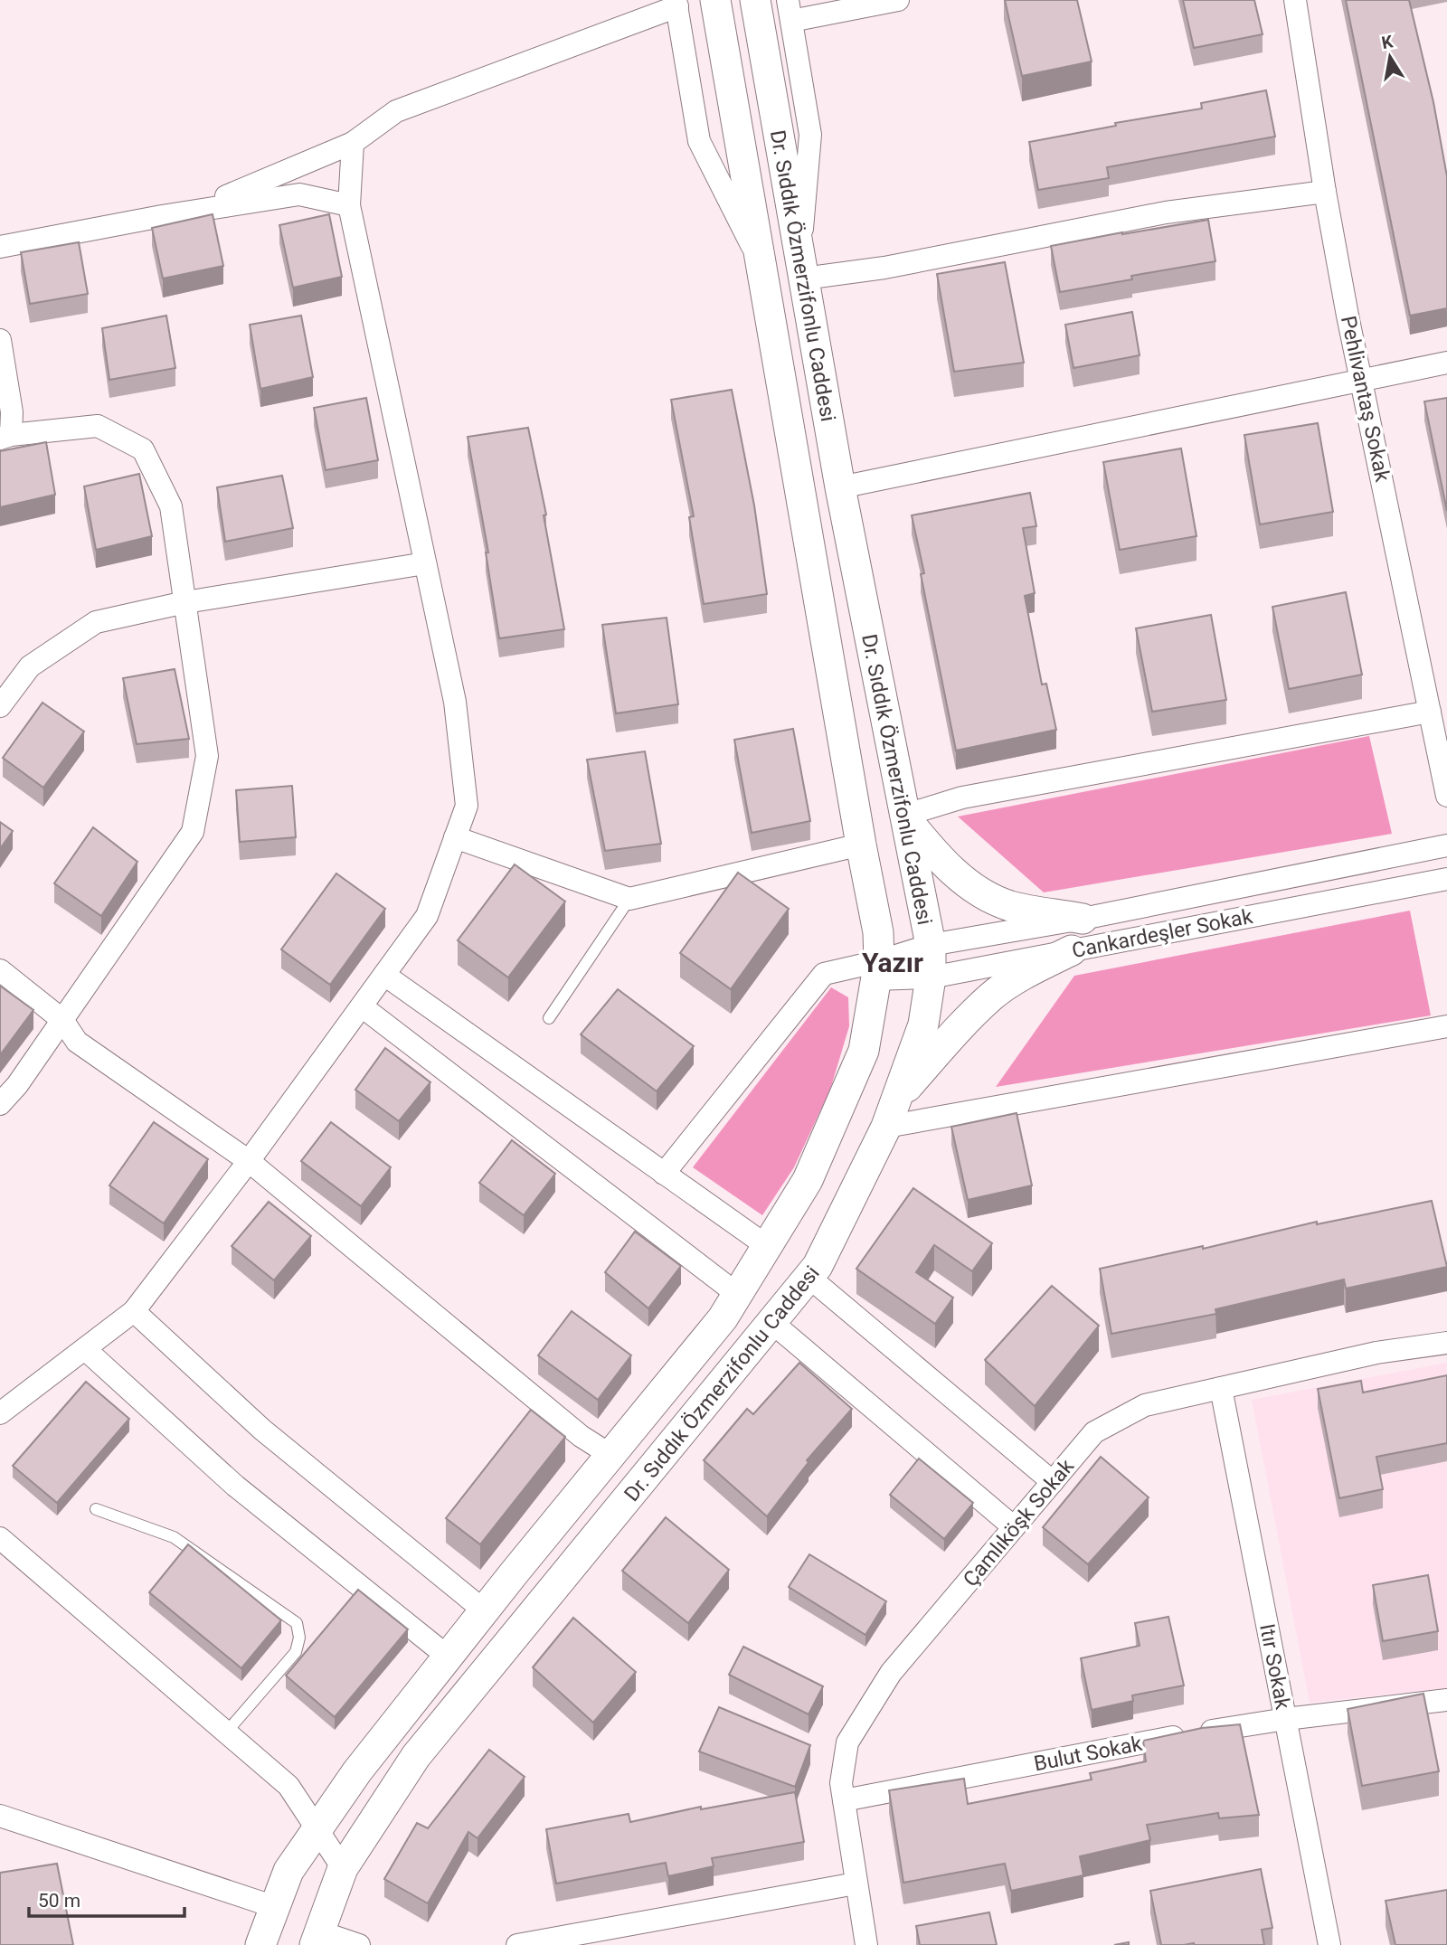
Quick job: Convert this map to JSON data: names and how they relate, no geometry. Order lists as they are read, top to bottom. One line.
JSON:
{"streets":{"main road":["Dr. Sıddık Özmerzifonlu Caddesi"],"street":["Pehlivantaş Sokak","Cankardeşler Sokak","Çamlıköşk Sokak","Itır Sokak","Bulut Sokak"]},"crossings":[["Dr. Sıddık Özmerzifonlu Caddesi","Cankardeşler Sokak"],["Çamlıköşk Sokak","Itır Sokak"],["Çamlıköşk Sokak","Bulut Sokak"],["Itır Sokak","Bulut Sokak"]],"districts":["Yazır"],"scale_bar":"50 m","north":"top"}
